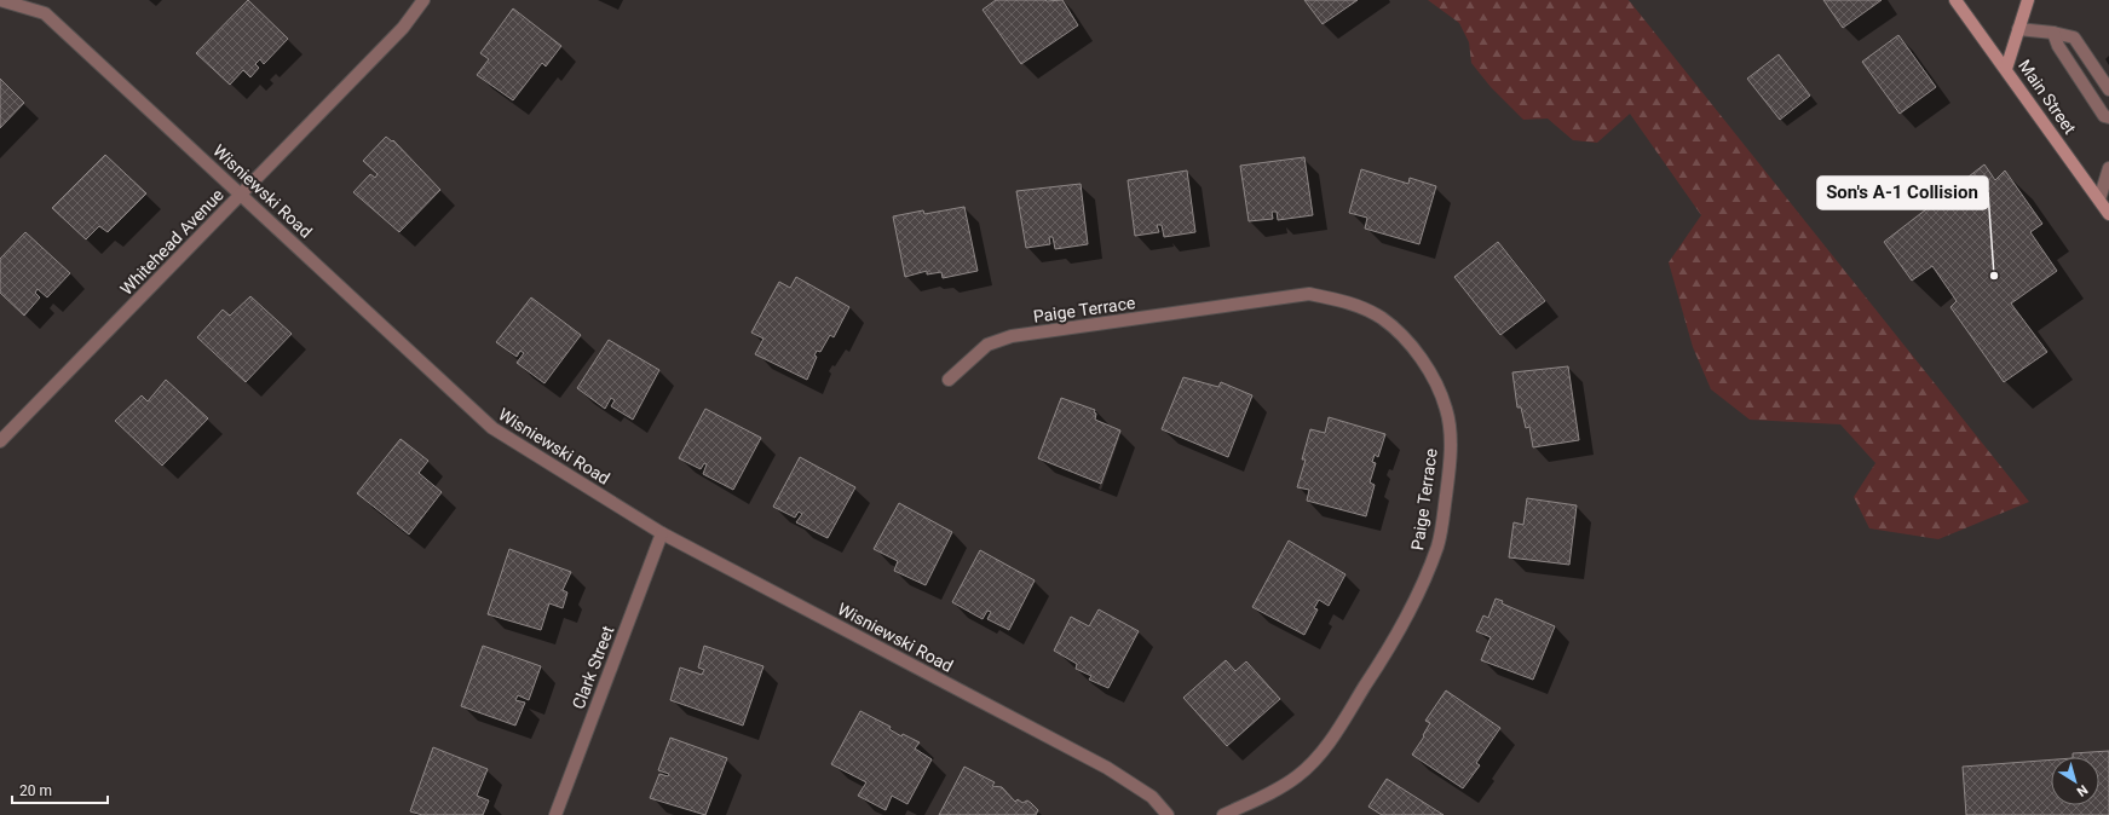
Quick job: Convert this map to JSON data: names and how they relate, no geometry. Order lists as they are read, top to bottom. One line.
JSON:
{"streets":{"main road":["Main Street"],"street":["Wisniewski Road","Whitehead Avenue","Paige Terrace","Clark Street"]},"crossings":[["Wisniewski Road","Whitehead Avenue"],["Wisniewski Road","Clark Street"]],"places":["Son's A-1 Collision"],"scale_bar":"20 m","north":"bottom right"}
